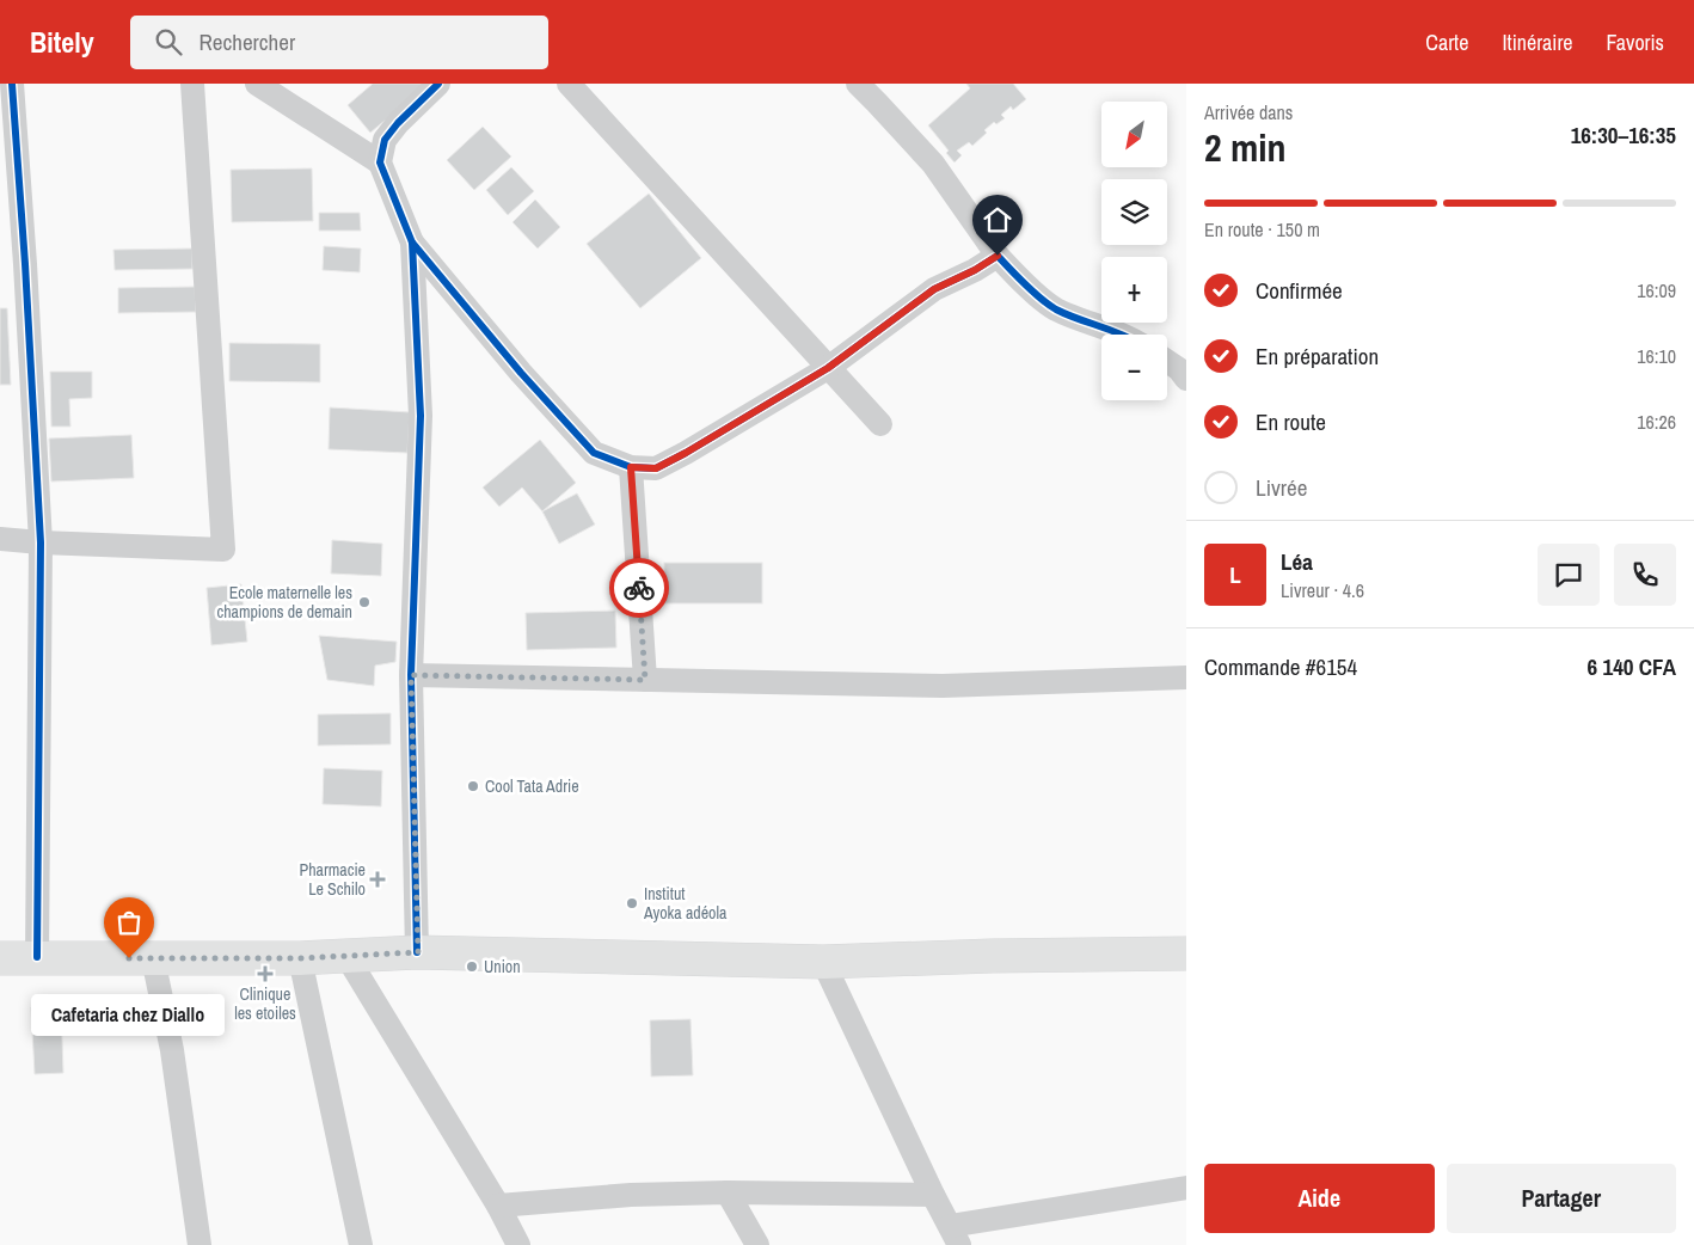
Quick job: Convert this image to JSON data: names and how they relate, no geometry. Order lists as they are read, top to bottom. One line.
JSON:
{"places":{"other":["Ecole maternelle les champions de demain","Cool Tata Adrie","Institut Ayoka adéola","Cafetaria chez Diallo","Union"],"health":["Pharmacie Le Schilo","Clinique les etoiles"]},"north":"bottom left","page":{"header":"Bitely","search":"Rechercher","nav":["Carte","Itinéraire","Favoris"],"heading":["2 min","Arrivée dans","16:30–16:35"],"panel":["Léa","Livreur · 4.6","Commande #6154","6 140 CFA"],"map_buttons":["+","−"],"bar":"En route · 150 m","list":[["Confirmée","16:09"],["En préparation","16:10"],["En route","16:26"],"Livrée"],"round":"L","bubble":"Cafetaria chez Diallo","buttons":["Aide","Partager"]}}
